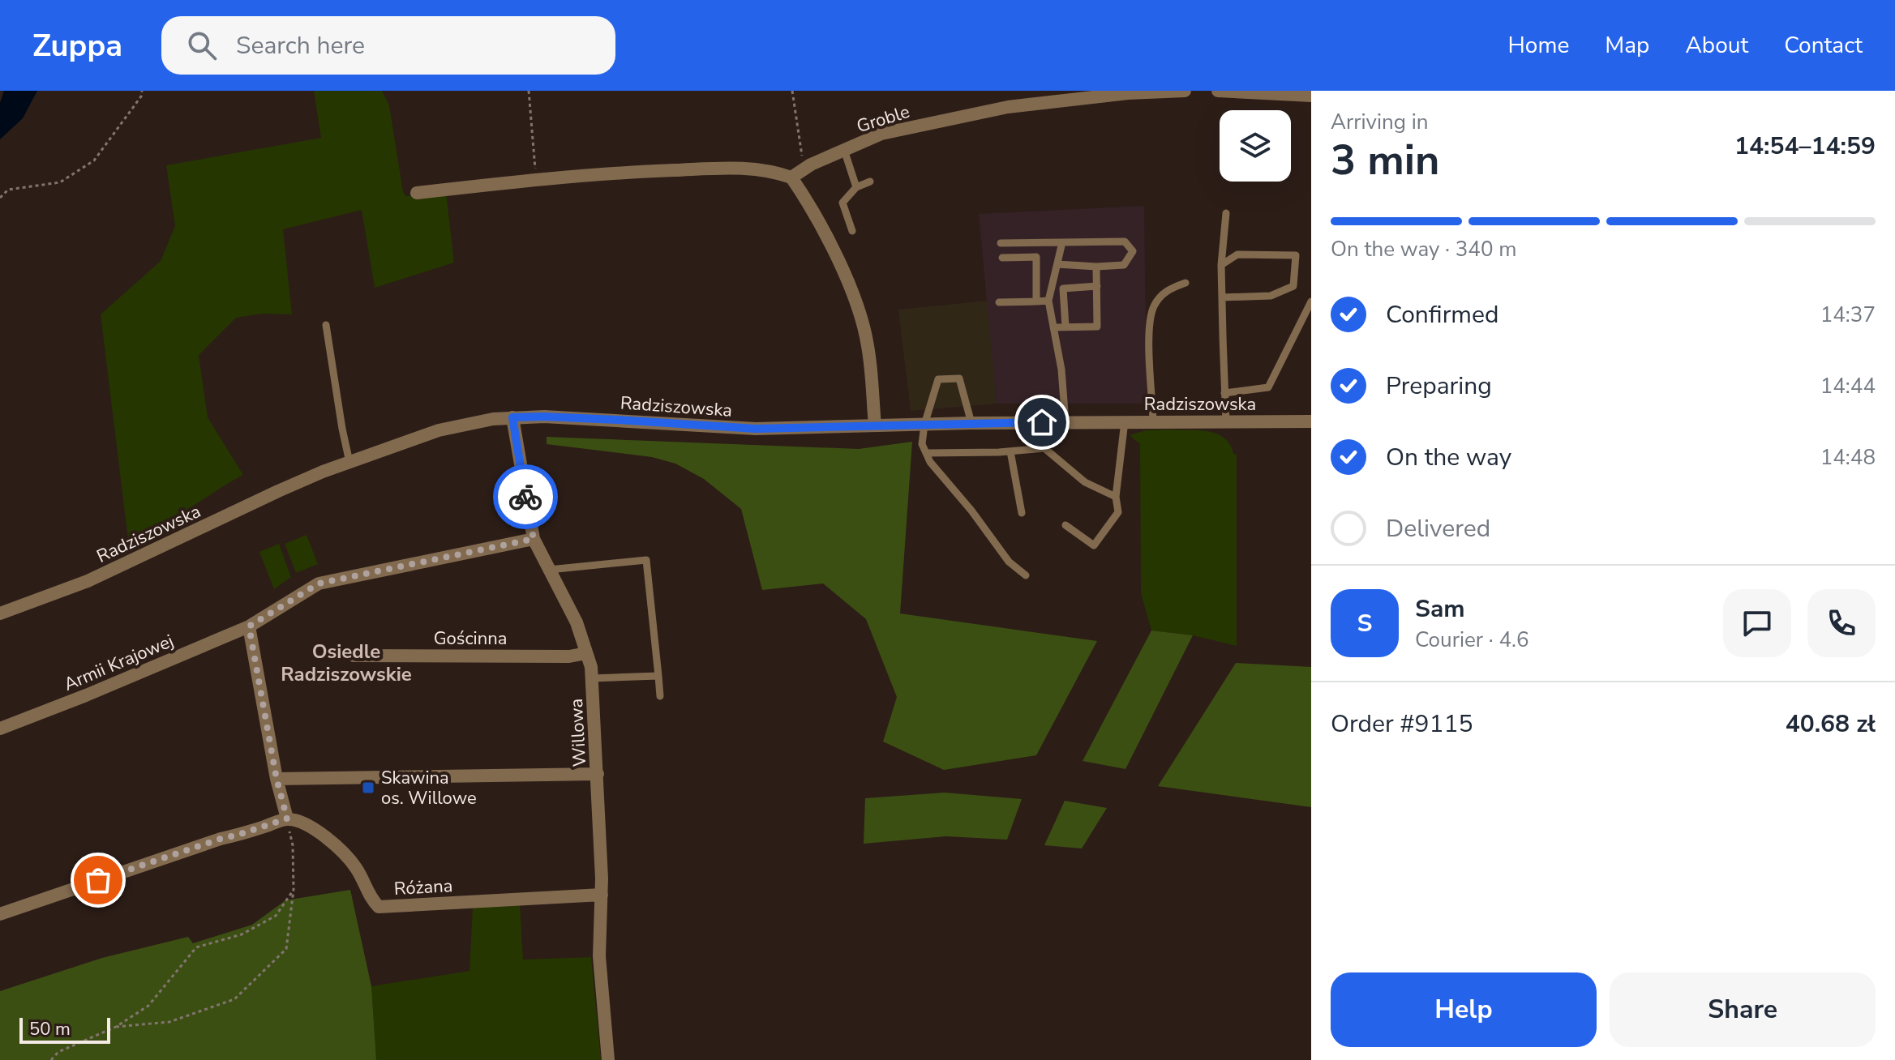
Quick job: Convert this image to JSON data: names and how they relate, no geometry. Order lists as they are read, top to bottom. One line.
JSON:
{"streets":{"street":["Groble","Radziszowska","Gościnna","Armii Krajowej","Willowa","Różana"]},"crossings":[["Radziszowska","Willowa"],["Gościnna","Willowa"],["Armii Krajowej","Willowa"],["Willowa","Różana"]],"districts":["Osiedle Radziszowskie"],"places":{"transit":["Skawina os. Willowe"]},"scale_bar":"50 m","page":{"header":"Zuppa","search":"Search here","nav":["Home","Map","About","Contact"],"heading":["3 min","Arriving in","14:54–14:59"],"panel":["Sam","Courier · 4.6","Order #9115","40.68 zł"],"bar":"On the way · 340 m","list":[["Confirmed","14:37"],["Preparing","14:44"],["On the way","14:48"],"Delivered"],"round":"S","buttons":["Help","Share"],"scale":"50 m"}}
